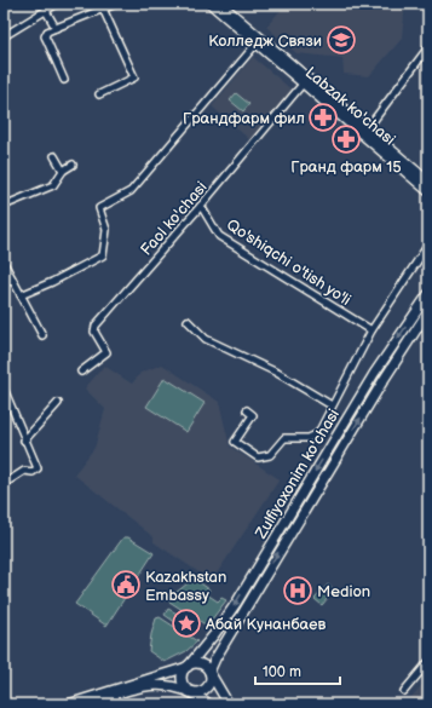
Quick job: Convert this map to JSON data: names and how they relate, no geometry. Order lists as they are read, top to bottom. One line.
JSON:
{"streets":{"main road":["Labzak ko'chasi","Zulfiyaxonim ko'chasi"],"street":["Faol ko'chasi","Qo'shiqchi o'tish yo'li"]},"crossings":[["Labzak ko'chasi","Faol ko'chasi"],["Faol ko'chasi","Qo'shiqchi o'tish yo'li"]],"places":{"school or university":["Колледж Связи"],"pharmacy":["Грандфарм фил","Гранд фарм 15"],"public building":["Kazakhstan Embassy"],"hospital":["Medion"],"place":["Абай Кунанбаев"]},"scale_bar":"100 m"}
